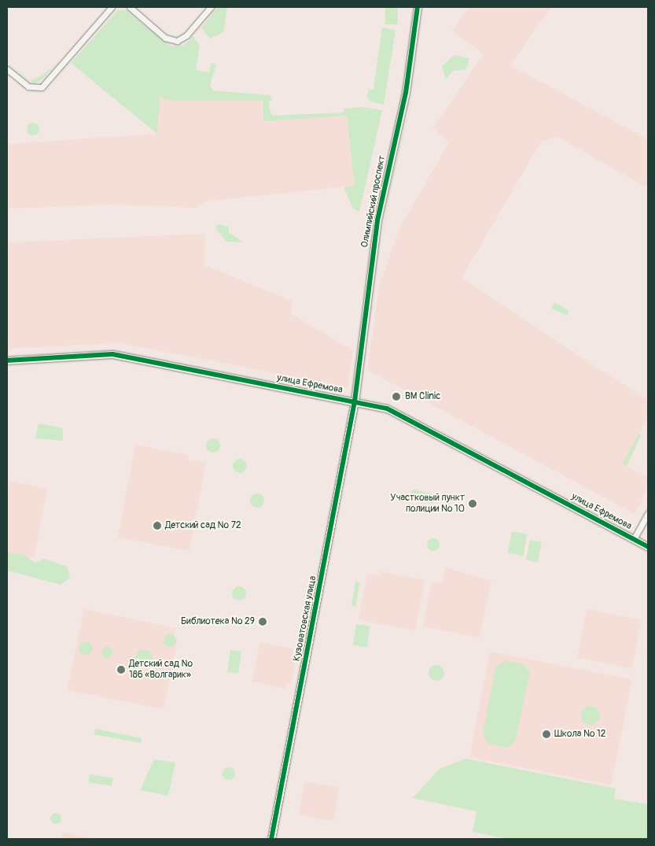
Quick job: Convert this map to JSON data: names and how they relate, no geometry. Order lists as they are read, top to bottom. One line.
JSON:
{"streets":{"street":["Олимпийский проспект","улица Ефремова","Кузоватовская улица"]},"crossings":[["Олимпийский проспект","улица Ефремова"],["Олимпийский проспект","Кузоватовская улица"],["улица Ефремова","Кузоватовская улица"]],"places":["BM Clinic","Участковый пункт полиции № 10","Детский сад № 72","Библиотека № 29","Детский сад № 186 «Волгарик»","Школа № 12"]}
